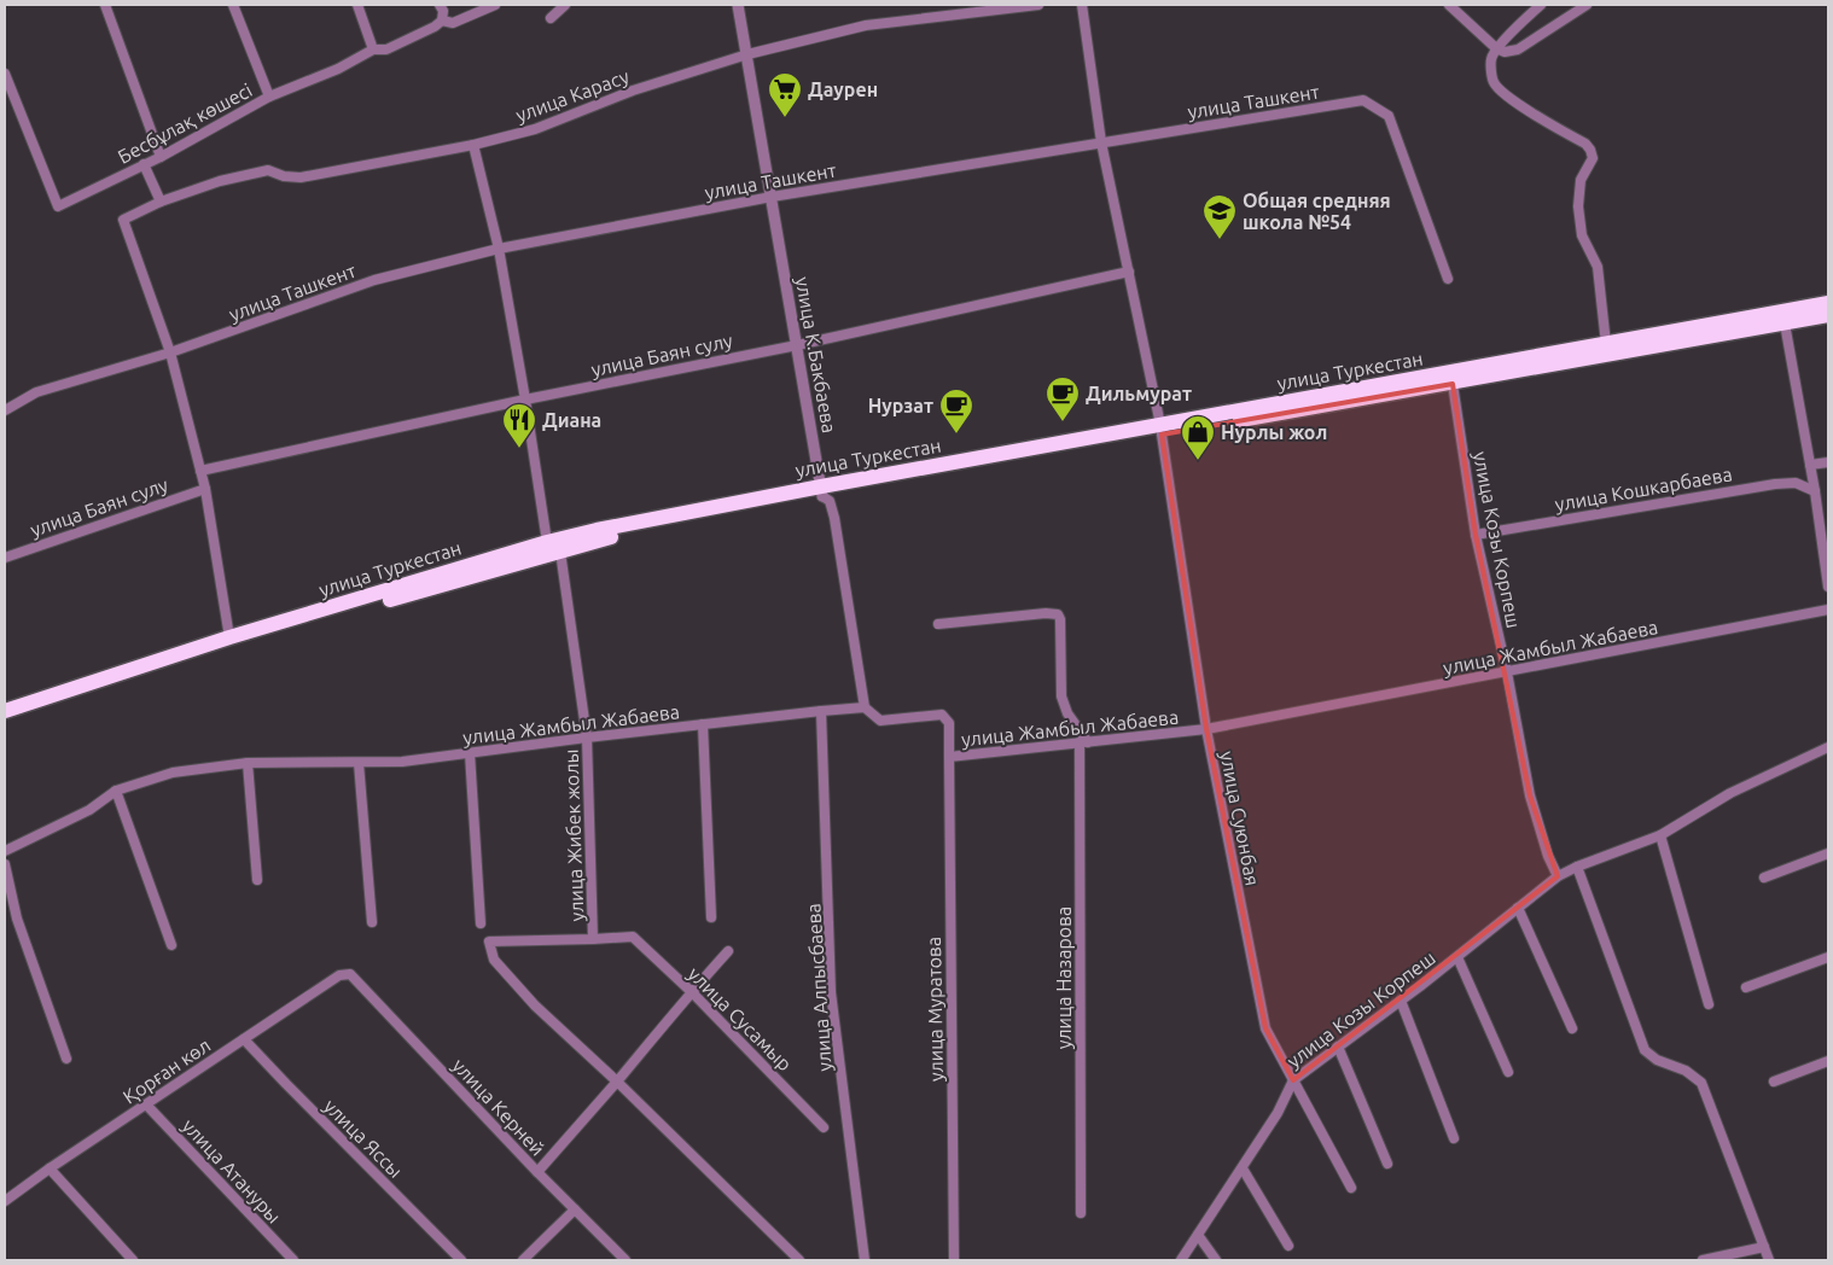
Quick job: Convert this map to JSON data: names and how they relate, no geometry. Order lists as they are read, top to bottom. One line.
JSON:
{"streets":{"highway":["улица Туркестан"],"street":["улица Карасу","улица Ташкент","Бесбұлақ көшесі","улица Баян сулу","улица К.Бакбаева","улица Кошкарбаева","улица Козы Корпеш","улица Жамбыл Жабаева","улица Суюнбая","улица Жибек жолы","улица Назарова","улица Алпысбаева","улица Муратова","улица Сусамыр","Қорған көл","улица Керней","улица Яссы","улица Атануры"]},"crossings":[["улица Карасу","улица Ташкент"],["улица Карасу","улица К.Бакбаева"],["улица Ташкент","улица К.Бакбаева"],["улица Ташкент","улица Суюнбая"],["улица Баян сулу","улица К.Бакбаева"],["улица Баян сулу","улица Суюнбая"],["улица К.Бакбаева","улица Туркестан"],["улица К.Бакбаева","улица Жамбыл Жабаева"],["улица Туркестан","улица Козы Корпеш"],["улица Туркестан","улица Суюнбая"],["улица Туркестан","улица Жибек жолы"],["улица Кошкарбаева","улица Козы Корпеш"],["улица Козы Корпеш","улица Жамбыл Жабаева"],["улица Козы Корпеш","улица Суюнбая"],["улица Жамбыл Жабаева","улица Суюнбая"],["улица Жамбыл Жабаева","улица Жибек жолы"],["улица Жамбыл Жабаева","улица Назарова"],["улица Жамбыл Жабаева","улица Алпысбаева"],["улица Жамбыл Жабаева","улица Муратова"],["улица Жибек жолы","улица Сусамыр"],["Қорған көл","улица Керней"],["Қорған көл","улица Яссы"],["Қорған көл","улица Атануры"]],"places":{"supermarket":["Даурен"],"school or university":["Общая средняя школа №54"],"cafe":["Дильмурат","Нурзат"],"restaurant":["Диана"],"shop":["Нурлы жол"]}}
